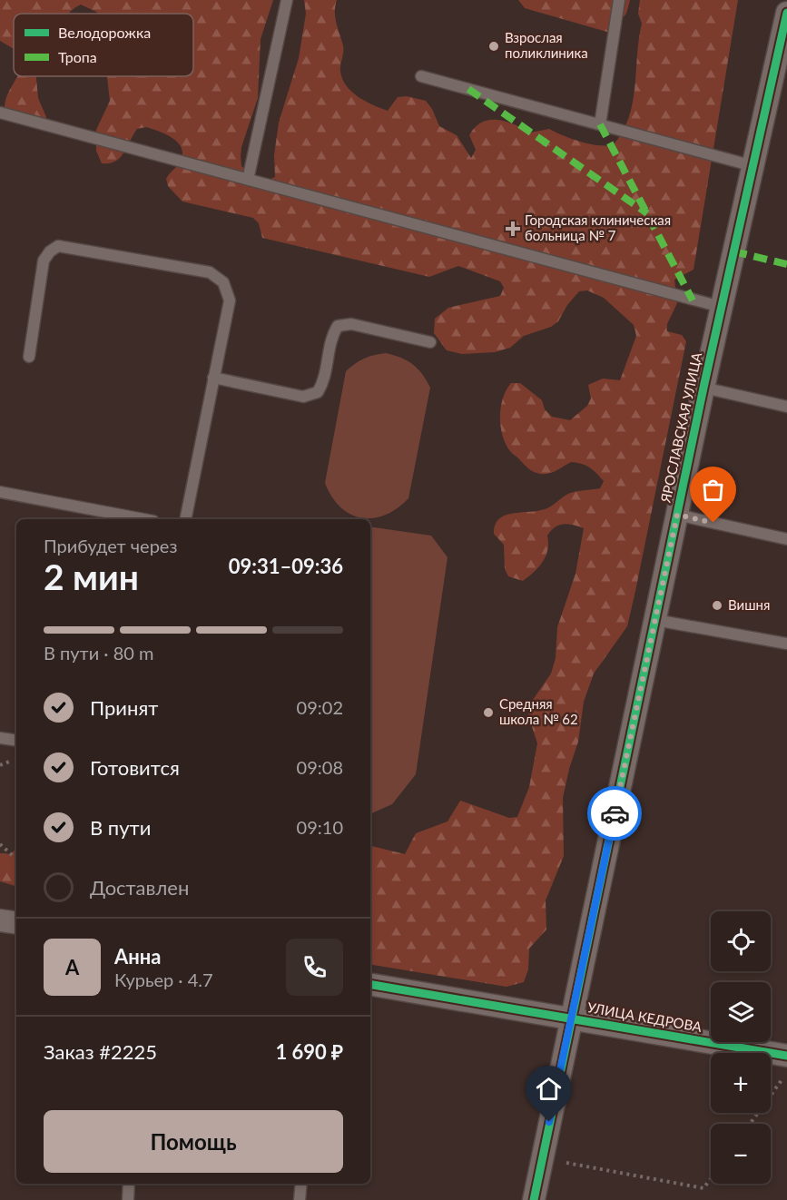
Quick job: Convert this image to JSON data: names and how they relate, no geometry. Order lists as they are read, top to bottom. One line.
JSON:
{"streets":{"street":["ЯРОСЛАВСКАЯ УЛИЦА","УЛИЦА КЕДРОВА"]},"crossings":[["ЯРОСЛАВСКАЯ УЛИЦА","УЛИЦА КЕДРОВА"]],"places":{"other":["Взрослая поликлиника","Вишня","Средняя школа № 62"],"health":["Городская клиническая больница № 7"]},"legend":["Велодорожка","Тропа"],"page":{"heading":["2 мин","Прибудет через","09:31–09:36"],"panel":["Анна","Курьер · 4.7","Заказ #2225","1 690 ₽"],"bar":"В пути · 80 m","list":[["Принят","09:02"],["Готовится","09:08"],["В пути","09:10"],"Доставлен"],"map_buttons":["+","−"],"round":"А","buttons":"Помощь"}}
